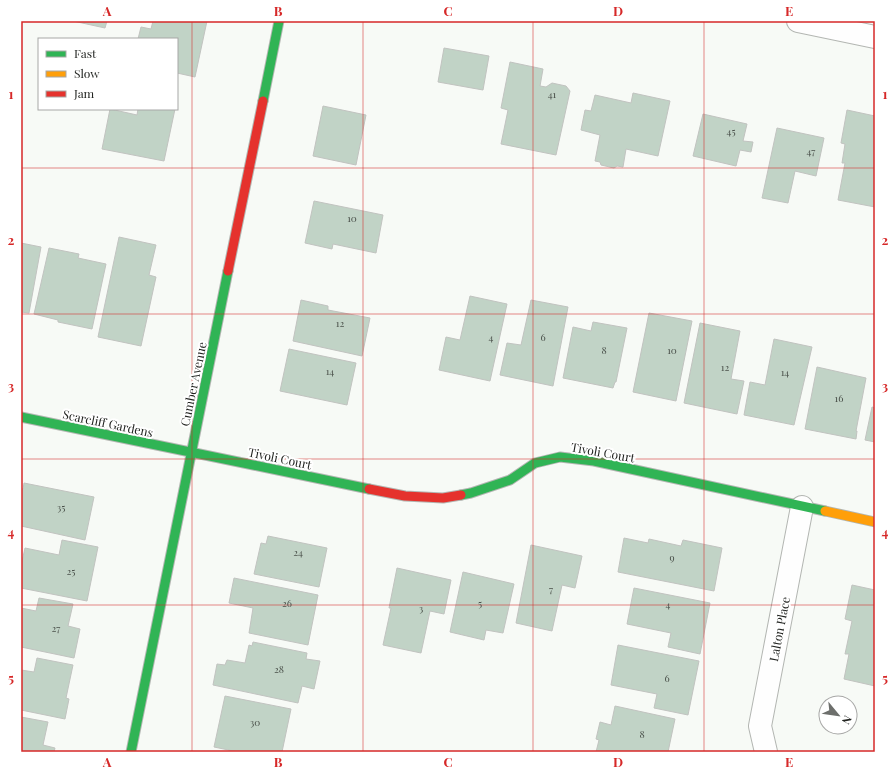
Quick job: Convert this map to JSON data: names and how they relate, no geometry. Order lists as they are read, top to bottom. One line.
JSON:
{"streets":{"street":["Cumber Avenue","Scarcliff Gardens","Tivoli Court","Lalton Place"]},"crossings":[["Cumber Avenue","Scarcliff Gardens"],["Cumber Avenue","Tivoli Court"],["Scarcliff Gardens","Tivoli Court"],["Tivoli Court","Lalton Place"]],"house_numbers":["41","45","47","10","12","4","6","8","10","12","14","14","16","35","24","9","25","7","26","5","4","3","27","28","6","30","8"],"legend":["Fast","Slow","Jam"],"north":"bottom right","grid":{"columns":["A","B","C","D","E"],"rows":["1","2","3","4","5"]}}
